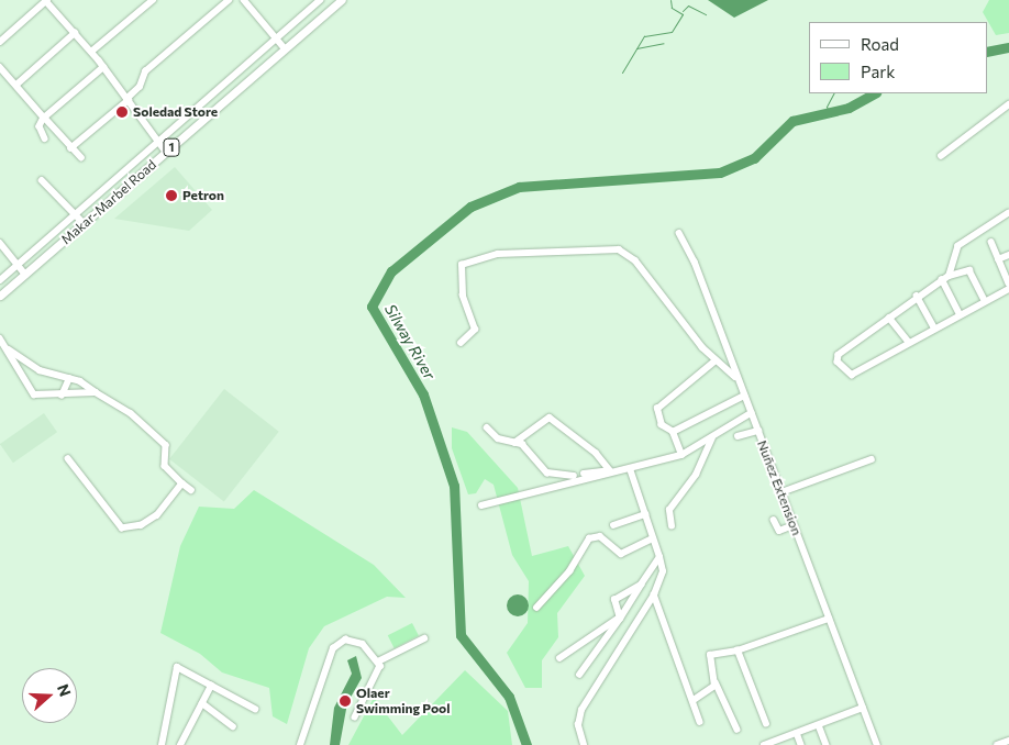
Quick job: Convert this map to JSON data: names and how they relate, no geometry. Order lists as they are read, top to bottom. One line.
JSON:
{"streets":{"main road":["1","Makar-Marbel Road"],"street":["Nuñez Extension"]},"water":["Silway River"],"places":["Soledad Store","Petron","Olaer Swimming Pool"],"legend":["Road","Park"],"north":"right"}
